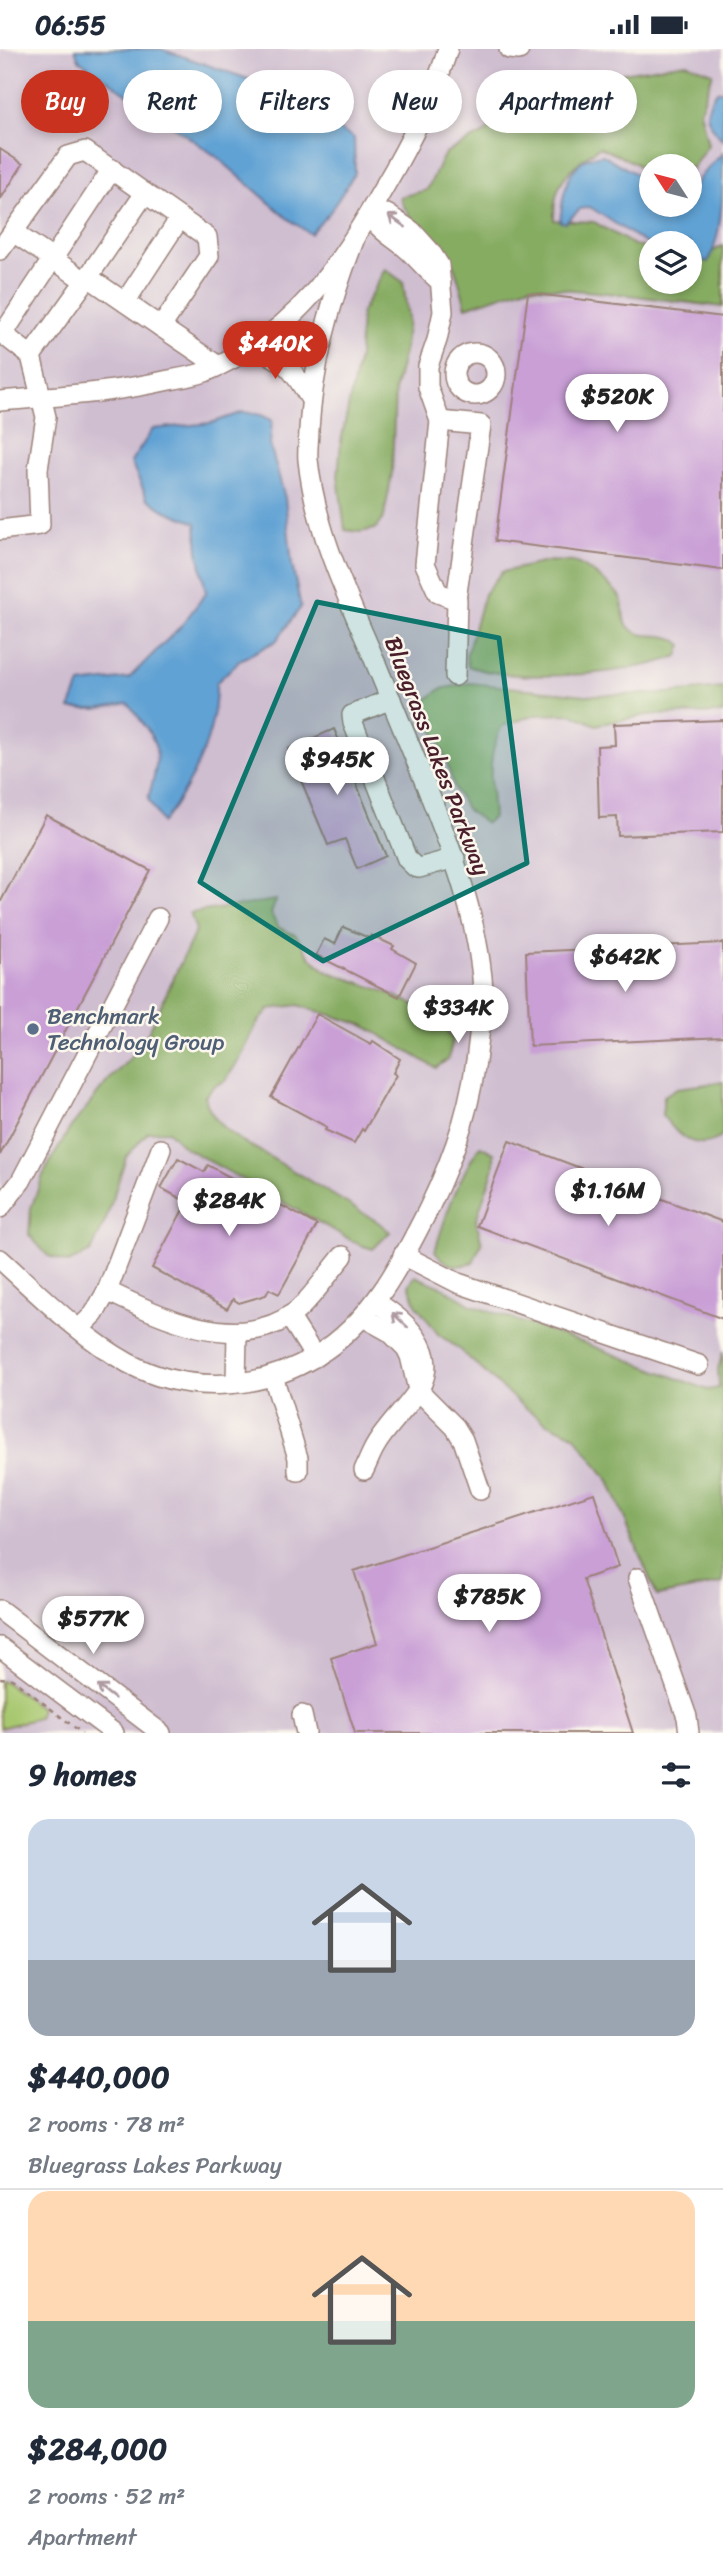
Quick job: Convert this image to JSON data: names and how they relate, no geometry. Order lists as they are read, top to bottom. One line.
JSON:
{"streets":{"street":["Bluegrass Lakes Parkway"]},"places":["Benchmark Technology Group"],"north":"top left","page":{"status":"06:55","chip":["Buy","Rent","Filters","New","Apartment"],"price":["$440K","$520K","$945K","$642K","$334K","$1.16M","$284K","$785K","$577K"],"heading":"9 homes","list":[{"name":"$440,000","note":"2 rooms · 78 m² · Bluegrass Lakes Parkway"},{"name":"$284,000","note":"2 rooms · 52 m² · Apartment"}]}}
